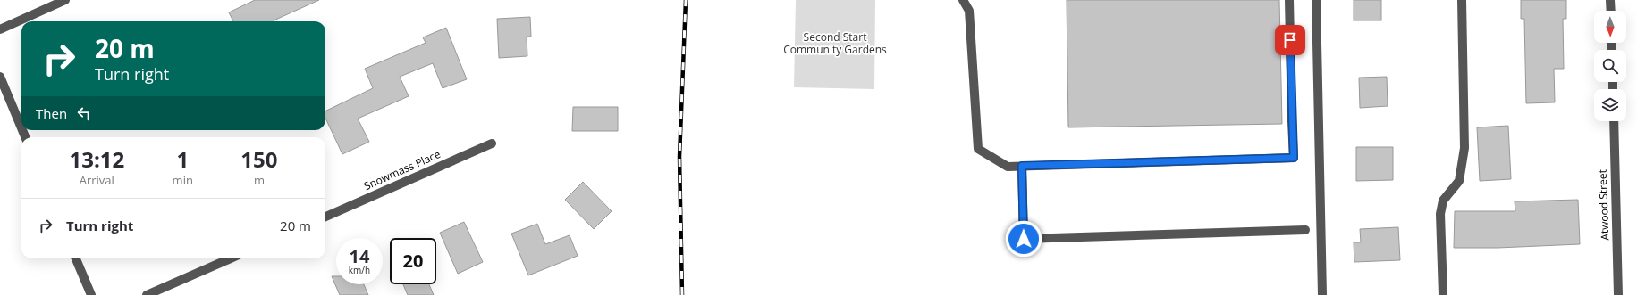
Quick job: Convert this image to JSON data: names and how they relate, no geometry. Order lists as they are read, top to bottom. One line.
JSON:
{"streets":{"street":["Snowmass Place","Atwood Street"]},"parks":["Second Start Community Gardens"],"north":"bottom","page":{"turn":["20 m","Turn right"],"then":"Then","eta":["13:12","Arrival","1","min","150","m"],"list":[{"name":"Turn right","value":"20 m"}],"speed":"14 km/h","limit":"20"}}
